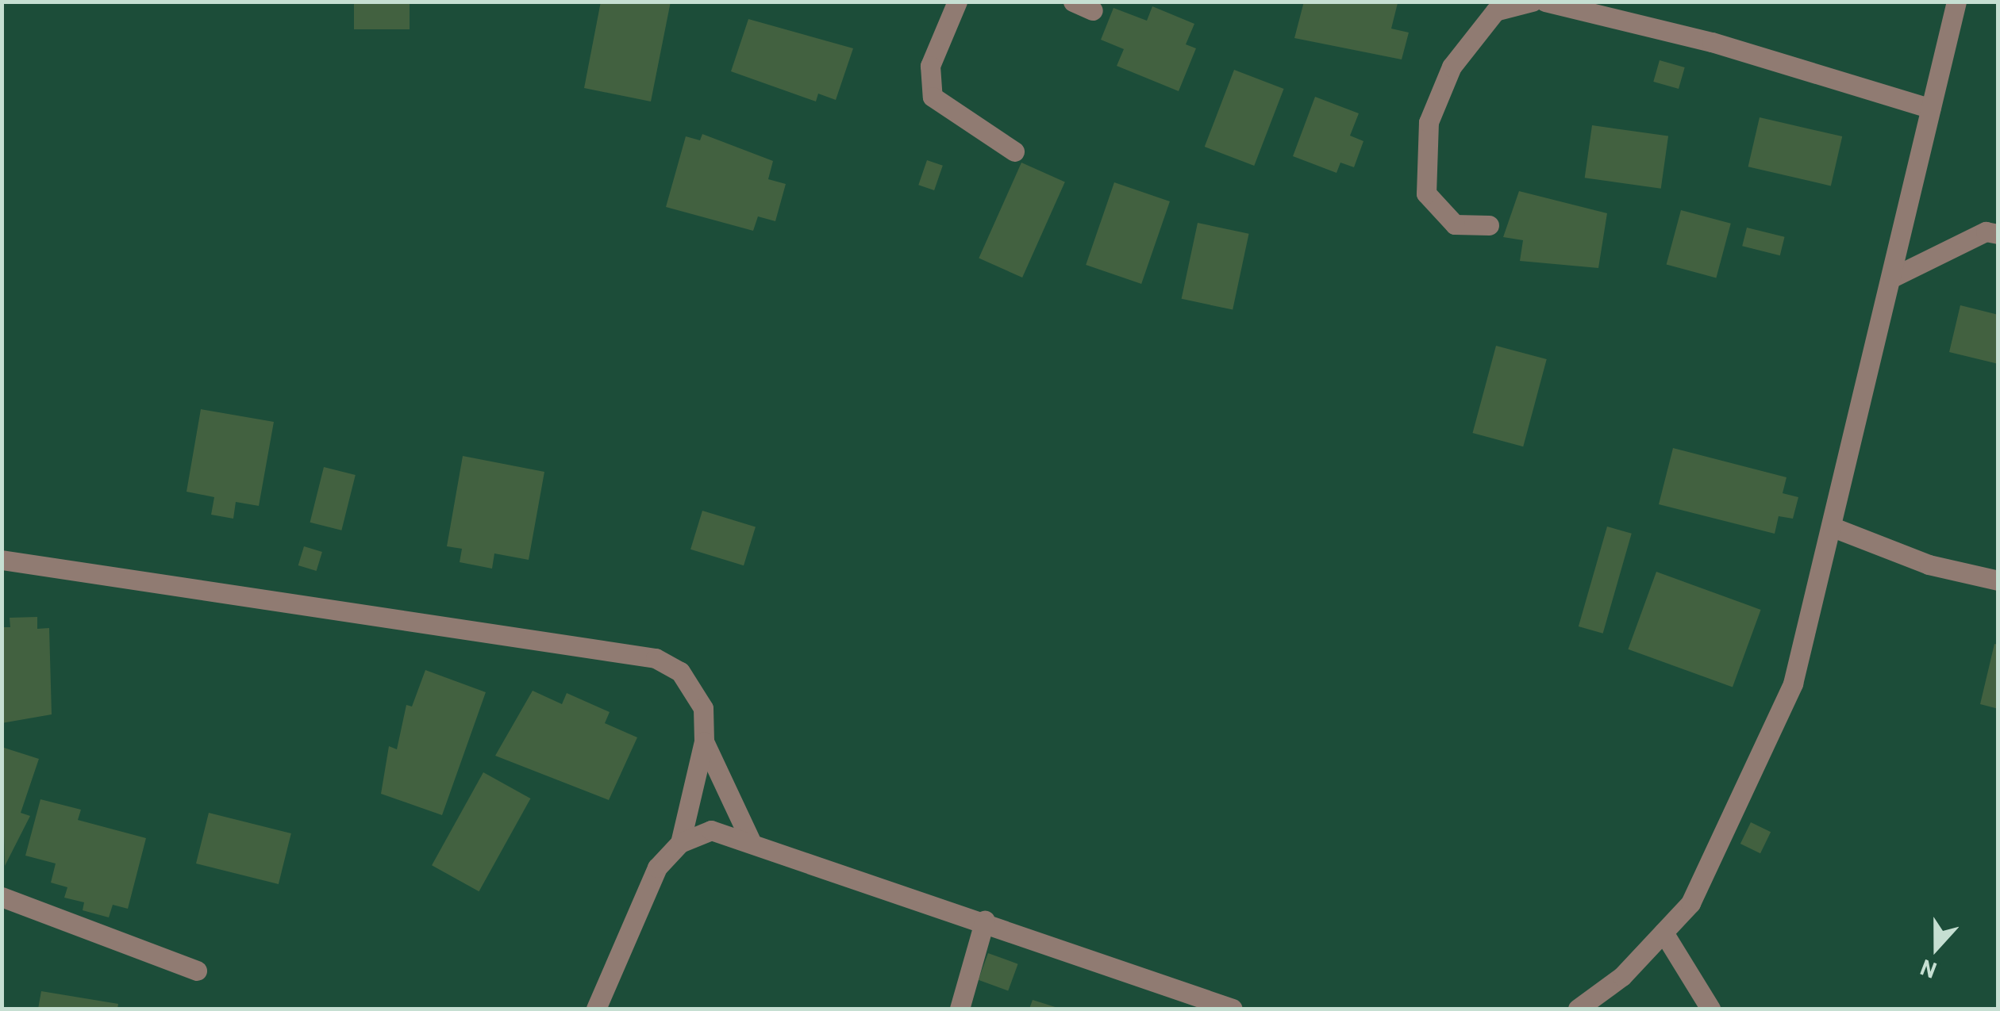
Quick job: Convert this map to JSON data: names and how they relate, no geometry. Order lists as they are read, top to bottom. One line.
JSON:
{"north":"bottom"}
